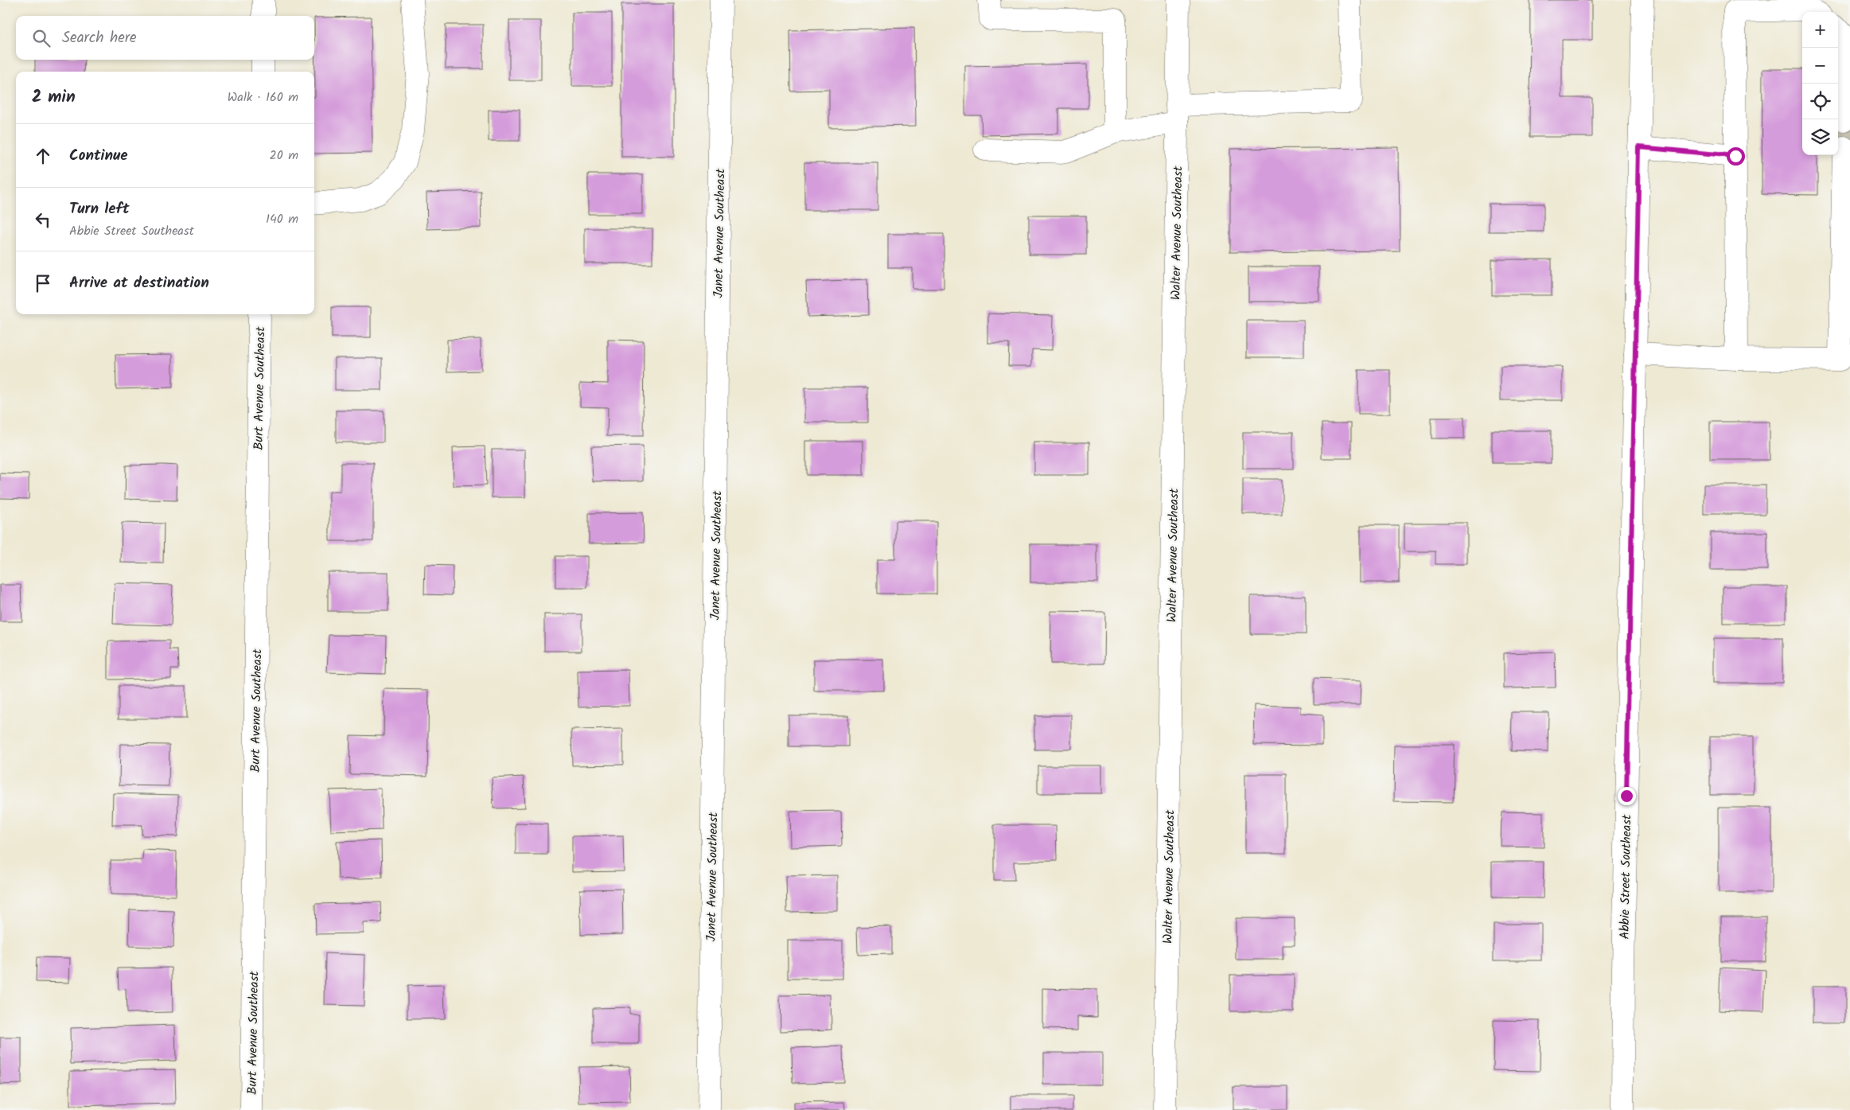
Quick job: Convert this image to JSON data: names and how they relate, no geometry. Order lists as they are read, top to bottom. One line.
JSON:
{"streets":{"street":["Janet Avenue Southeast","Walter Avenue Southeast","Burt Avenue Southeast","Abbie Street Southeast"]},"page":{"map_buttons":["+","−"],"search":"Search here","heading":["2 min","Walk · 160 m"],"list":[["Continue","20 m"],["Turn left","Abbie Street Southeast","140 m"],"Arrive at destination"]}}
